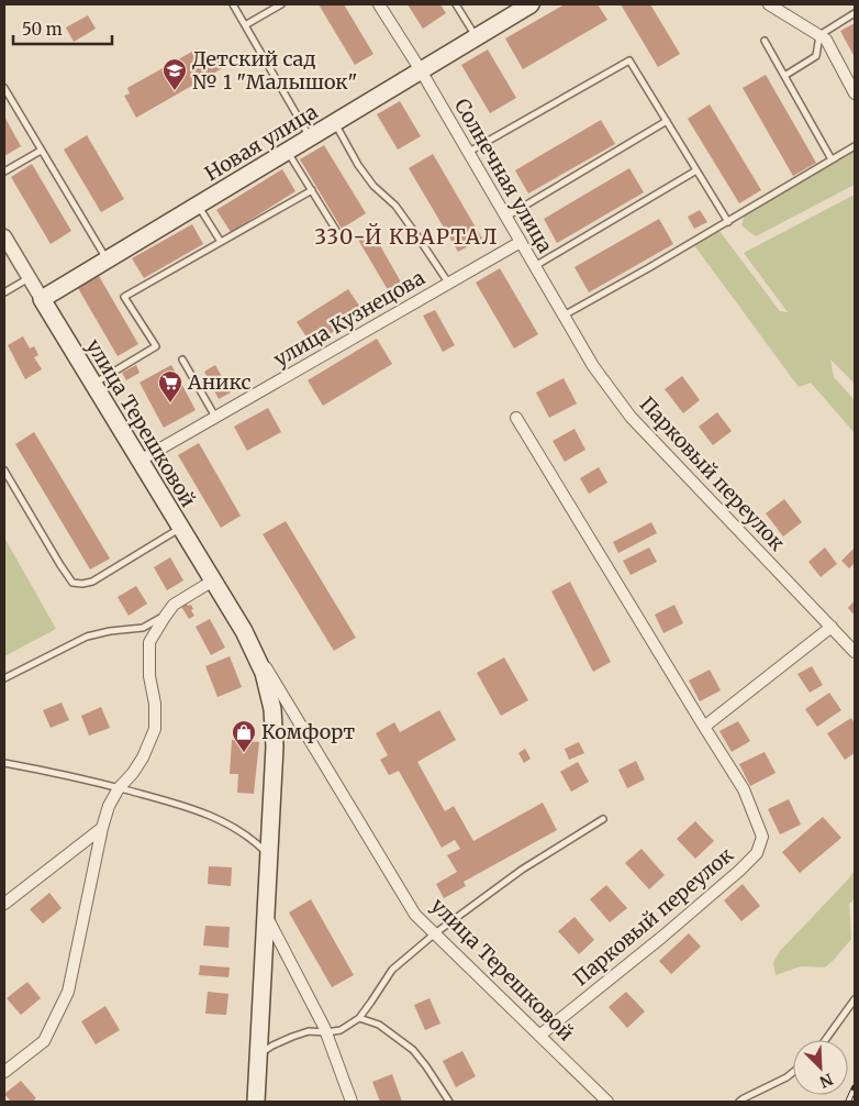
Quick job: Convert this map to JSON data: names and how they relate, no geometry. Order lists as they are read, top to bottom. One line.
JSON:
{"streets":{"main road":["Новая улица","улица Терешковой"],"street":["Солнечная улица","улица Кузнецова","Парковый переулок"]},"crossings":[["Новая улица","Солнечная улица"],["Новая улица","улица Терешковой"],["Солнечная улица","улица Кузнецова"],["Солнечная улица","Парковый переулок"],["улица Кузнецова","улица Терешковой"],["улица Терешковой","Парковый переулок"]],"districts":["330-Й КВАРТАЛ"],"places":{"school or university":["Детский сад № 1 \"Малышок\""],"supermarket":["Аникс"],"shop":["Комфорт"]},"scale_bar":"50 m","north":"bottom right"}
